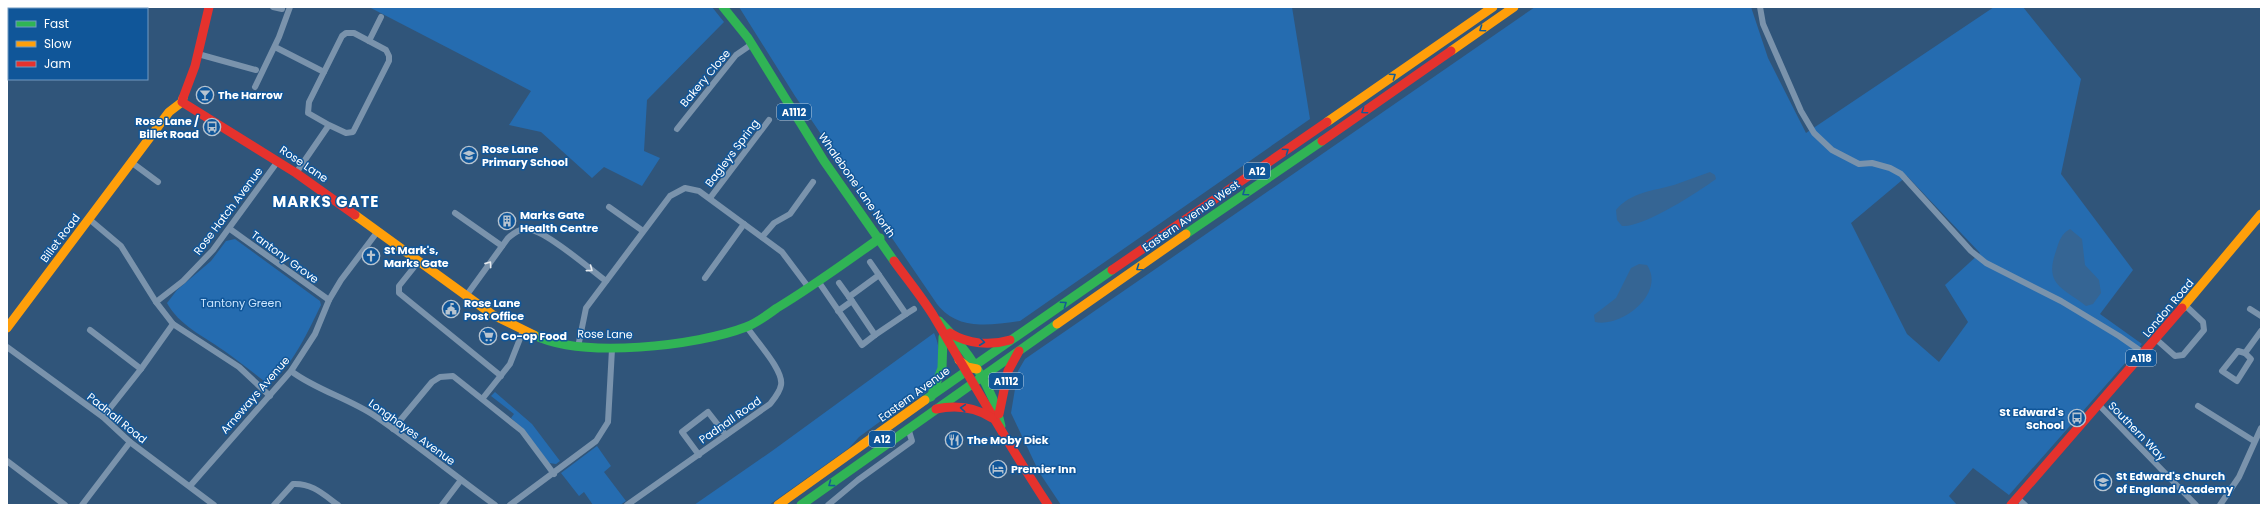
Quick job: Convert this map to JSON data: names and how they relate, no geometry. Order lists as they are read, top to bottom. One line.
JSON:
{"streets":{"main road":["A1112","Rose Lane","A12","Whalebone Lane North","Eastern Avenue West","Billet Road","London Road","A118","Eastern Avenue"],"street":["Bakery Close","Bagleys Spring","Rose Hatch Avenue","Tantony Grove","Arneways Avenue","Padnall Road","Southern Way","Longhayes Avenue"]},"crossings":[["Bakery Close","Whalebone Lane North"],["A1112","Whalebone Lane North"],["A1112","Eastern Avenue West"],["A1112","Eastern Avenue"],["Rose Lane","Whalebone Lane North"],["Rose Lane","Rose Hatch Avenue"],["Rose Lane","Billet Road"],["Rose Lane","Arneways Avenue"],["Rose Lane","Padnall Road"],["A12","Whalebone Lane North"],["A12","Eastern Avenue West"],["A12","Eastern Avenue"],["Whalebone Lane North","Eastern Avenue West"],["Whalebone Lane North","Eastern Avenue"],["Rose Hatch Avenue","Tantony Grove"],["Eastern Avenue West","Eastern Avenue"],["Tantony Grove","Arneways Avenue"],["London Road","Southern Way"],["Arneways Avenue","Padnall Road"],["Arneways Avenue","Longhayes Avenue"]],"districts":["MARKS GATE"],"parks":["Tantony Green"],"places":{"bar":["The Harrow"],"bus stop":["Rose Lane / Billet Road","St Edward's School"],"school or university":["Rose Lane Primary School","St Edward's Church of England Academy"],"building":["Marks Gate Health Centre"],"church":["St Mark's, Marks Gate"],"public building":["Rose Lane Post Office"],"supermarket":["Co-op Food"],"restaurant":["The Moby Dick"],"hotel":["Premier Inn"]},"legend":["Fast","Slow","Jam"]}
